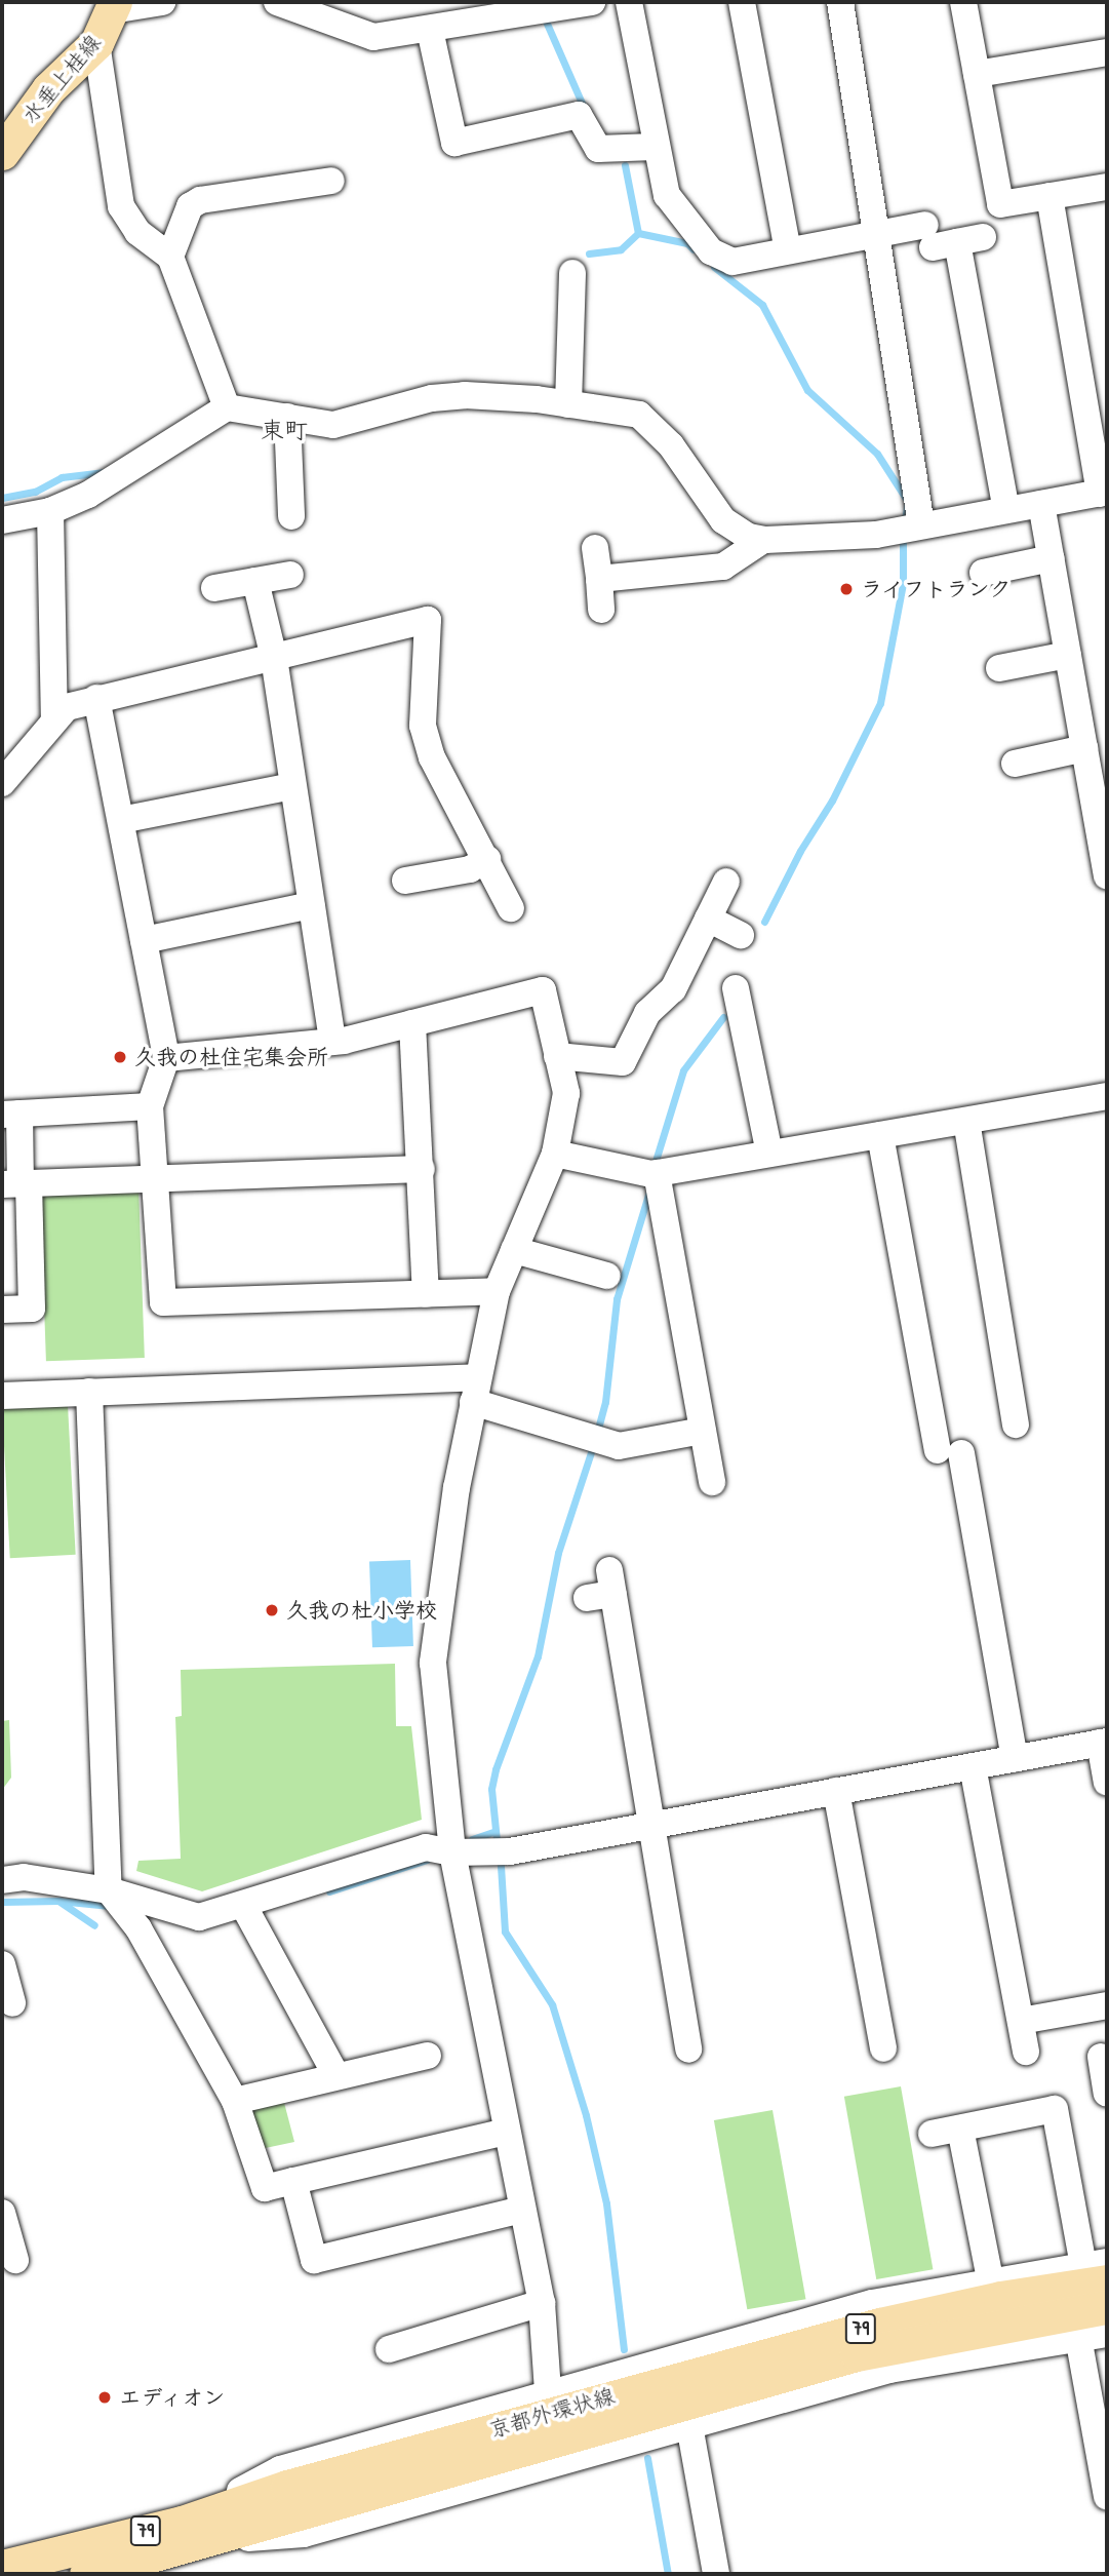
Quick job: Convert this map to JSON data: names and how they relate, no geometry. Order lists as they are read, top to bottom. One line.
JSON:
{"streets":{"main road":["水垂上桂線","79","京都外環状線"]},"districts":["東町"],"places":["ライフトランク","久我の杜住宅集会所","久我の杜小学校","エディオン"]}
